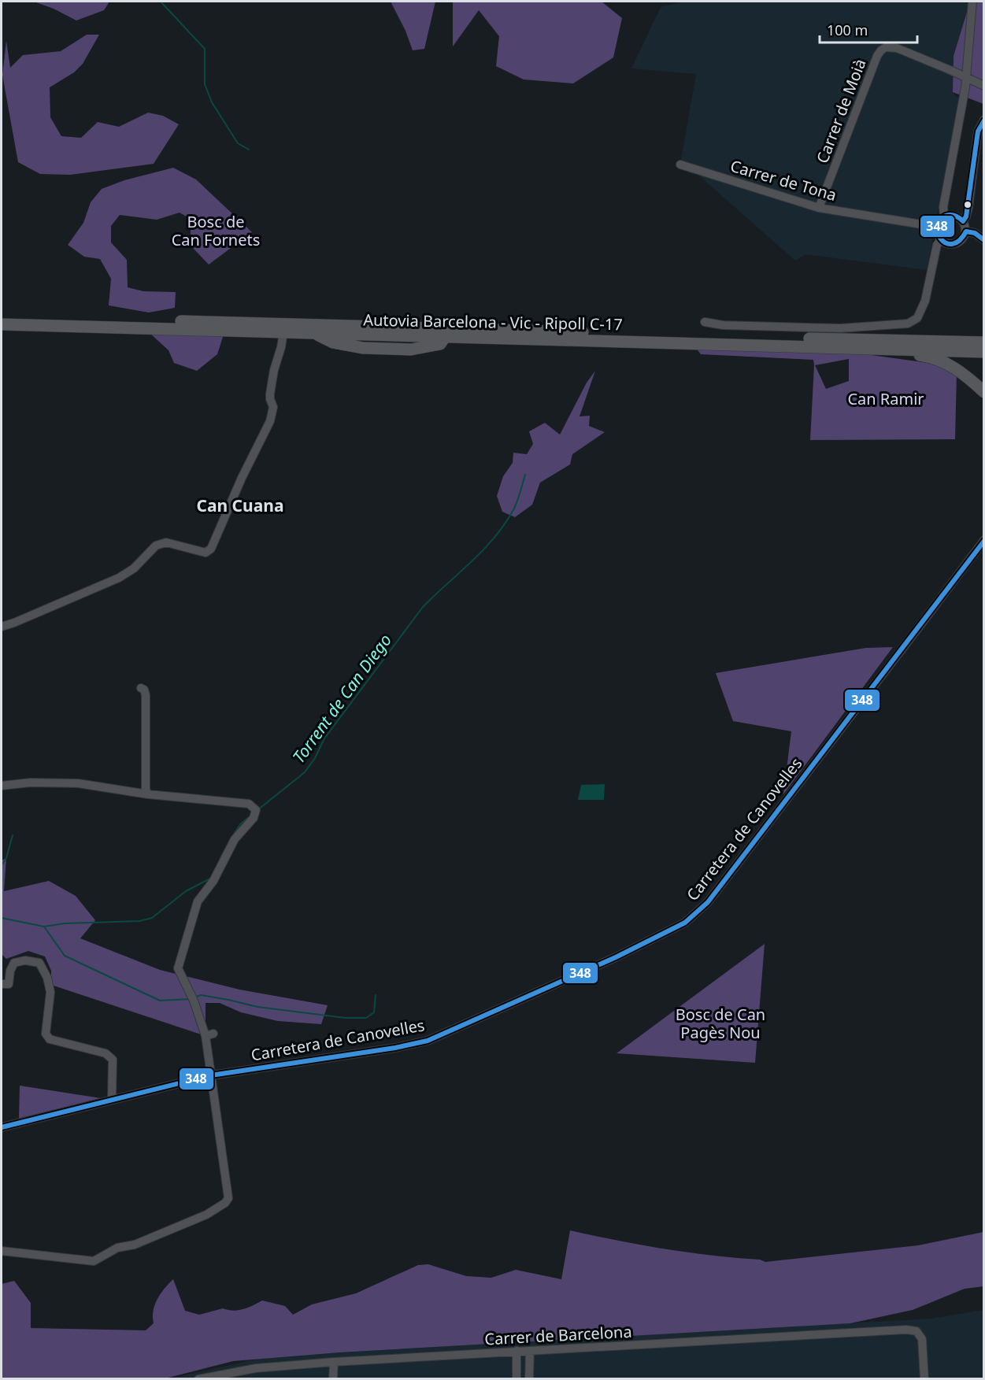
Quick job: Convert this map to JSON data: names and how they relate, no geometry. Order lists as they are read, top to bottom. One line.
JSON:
{"streets":{"highway":["Autovia Barcelona - Vic - Ripoll C-17"],"street":["Carrer de Moià","Carrer de Tona","Carretera de Canovelles","Carrer de Barcelona"]},"crossings":[["Carrer de Moià","Carrer de Tona"]],"districts":["Can Cuana"],"water":["Torrent de Can Diego"],"parks":["Bosc de Can Fornets","Can Ramir","Bosc de Can Pagès Nou"],"lines":["transit line 348"],"scale_bar":"100 m"}
